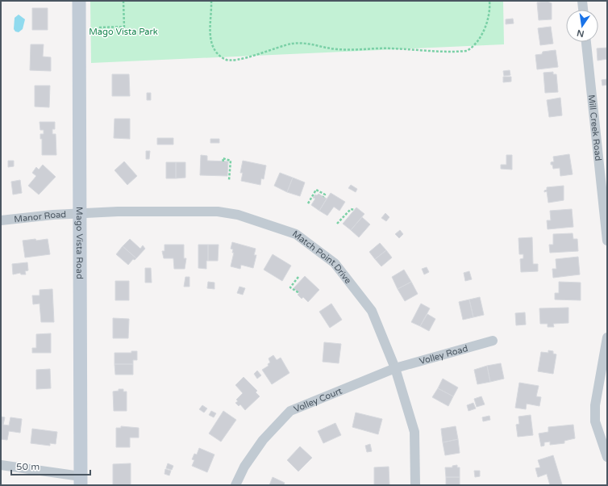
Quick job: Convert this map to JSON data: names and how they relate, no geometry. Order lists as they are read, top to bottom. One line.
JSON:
{"streets":{"street":["Mill Creek Road","Manor Road","Mago Vista Road","Match Point Drive","Volley Road","Volley Court"]},"crossings":[["Manor Road","Mago Vista Road"],["Manor Road","Match Point Drive"],["Mago Vista Road","Match Point Drive"],["Match Point Drive","Volley Road"],["Match Point Drive","Volley Court"],["Volley Road","Volley Court"]],"parks":["Mago Vista Park"],"scale_bar":"50 m","north":"bottom"}
